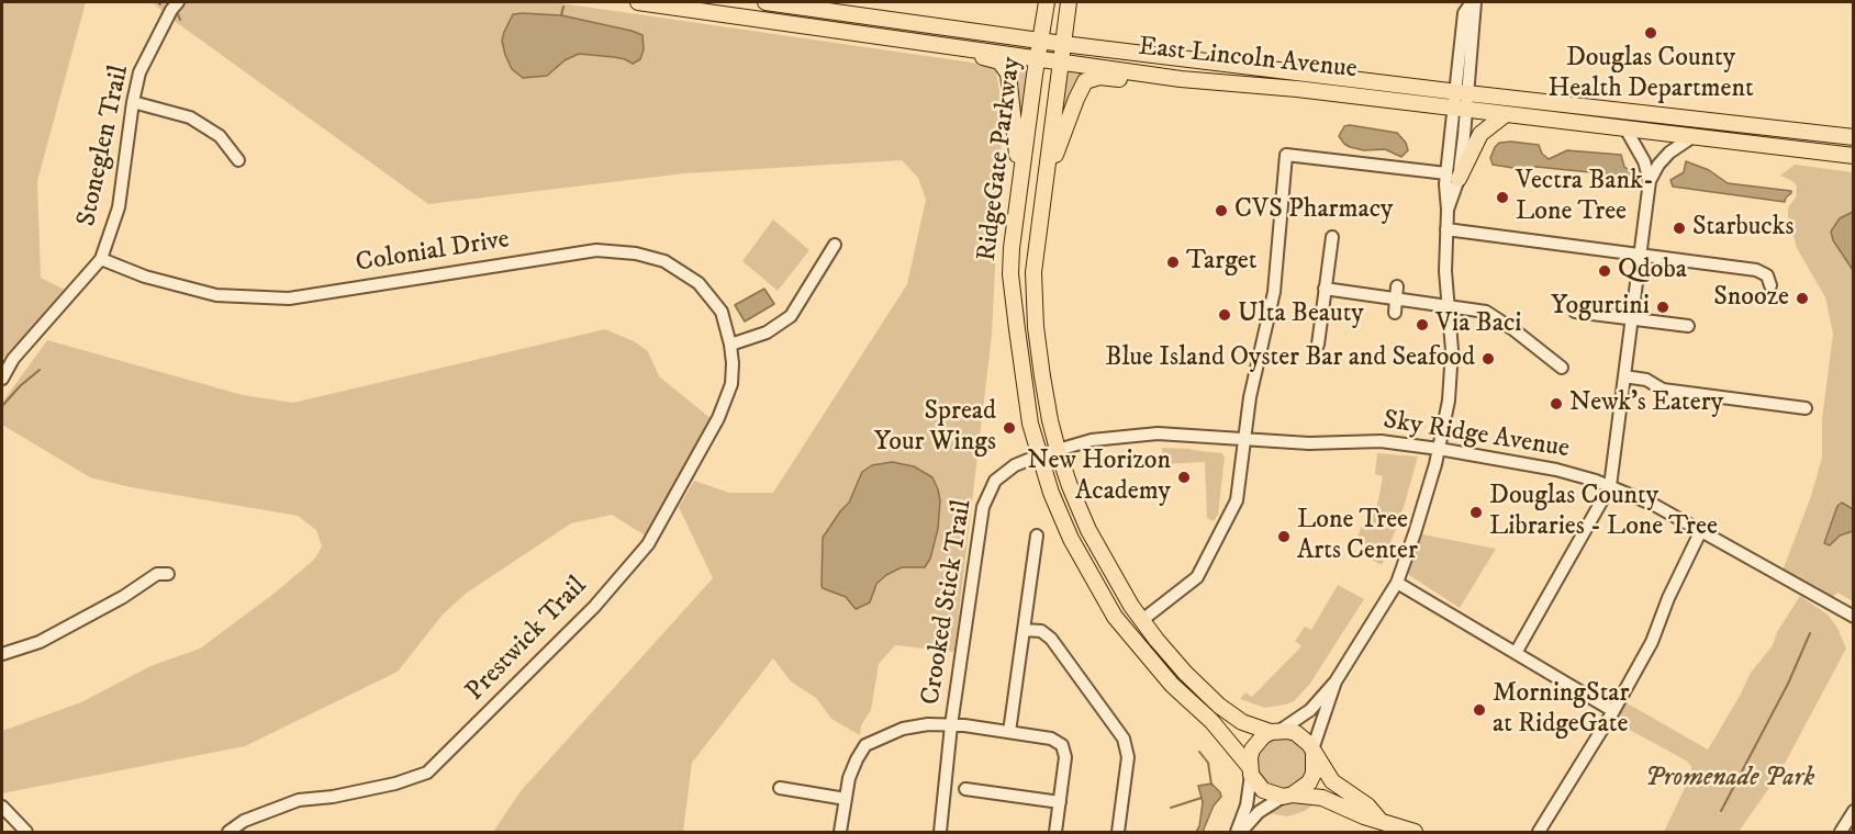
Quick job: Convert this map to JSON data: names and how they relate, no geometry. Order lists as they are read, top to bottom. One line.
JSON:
{"streets":{"main road":["East Lincoln Avenue","RidgeGate Parkway"],"street":["Stoneglen Trail","Colonial Drive","Sky Ridge Avenue","Crooked Stick Trail","Prestwick Trail"]},"crossings":[["East Lincoln Avenue","RidgeGate Parkway"],["Stoneglen Trail","Colonial Drive"],["RidgeGate Parkway","Sky Ridge Avenue"],["RidgeGate Parkway","Crooked Stick Trail"],["Colonial Drive","Prestwick Trail"],["Sky Ridge Avenue","Crooked Stick Trail"]],"parks":["Promenade Park"],"places":["Douglas County Health Department","Vectra Bank- Lone Tree","CVS Pharmacy","Starbucks","Target","Qdoba","Snooze","Yogurtini","Ulta Beauty","Via Baci","Blue Island Oyster Bar and Seafood","Newk’s Eatery","Spread Your Wings","New Horizon Academy","Douglas County Libraries - Lone Tree","Lone Tree Arts Center","MorningStar at RidgeGate"]}
